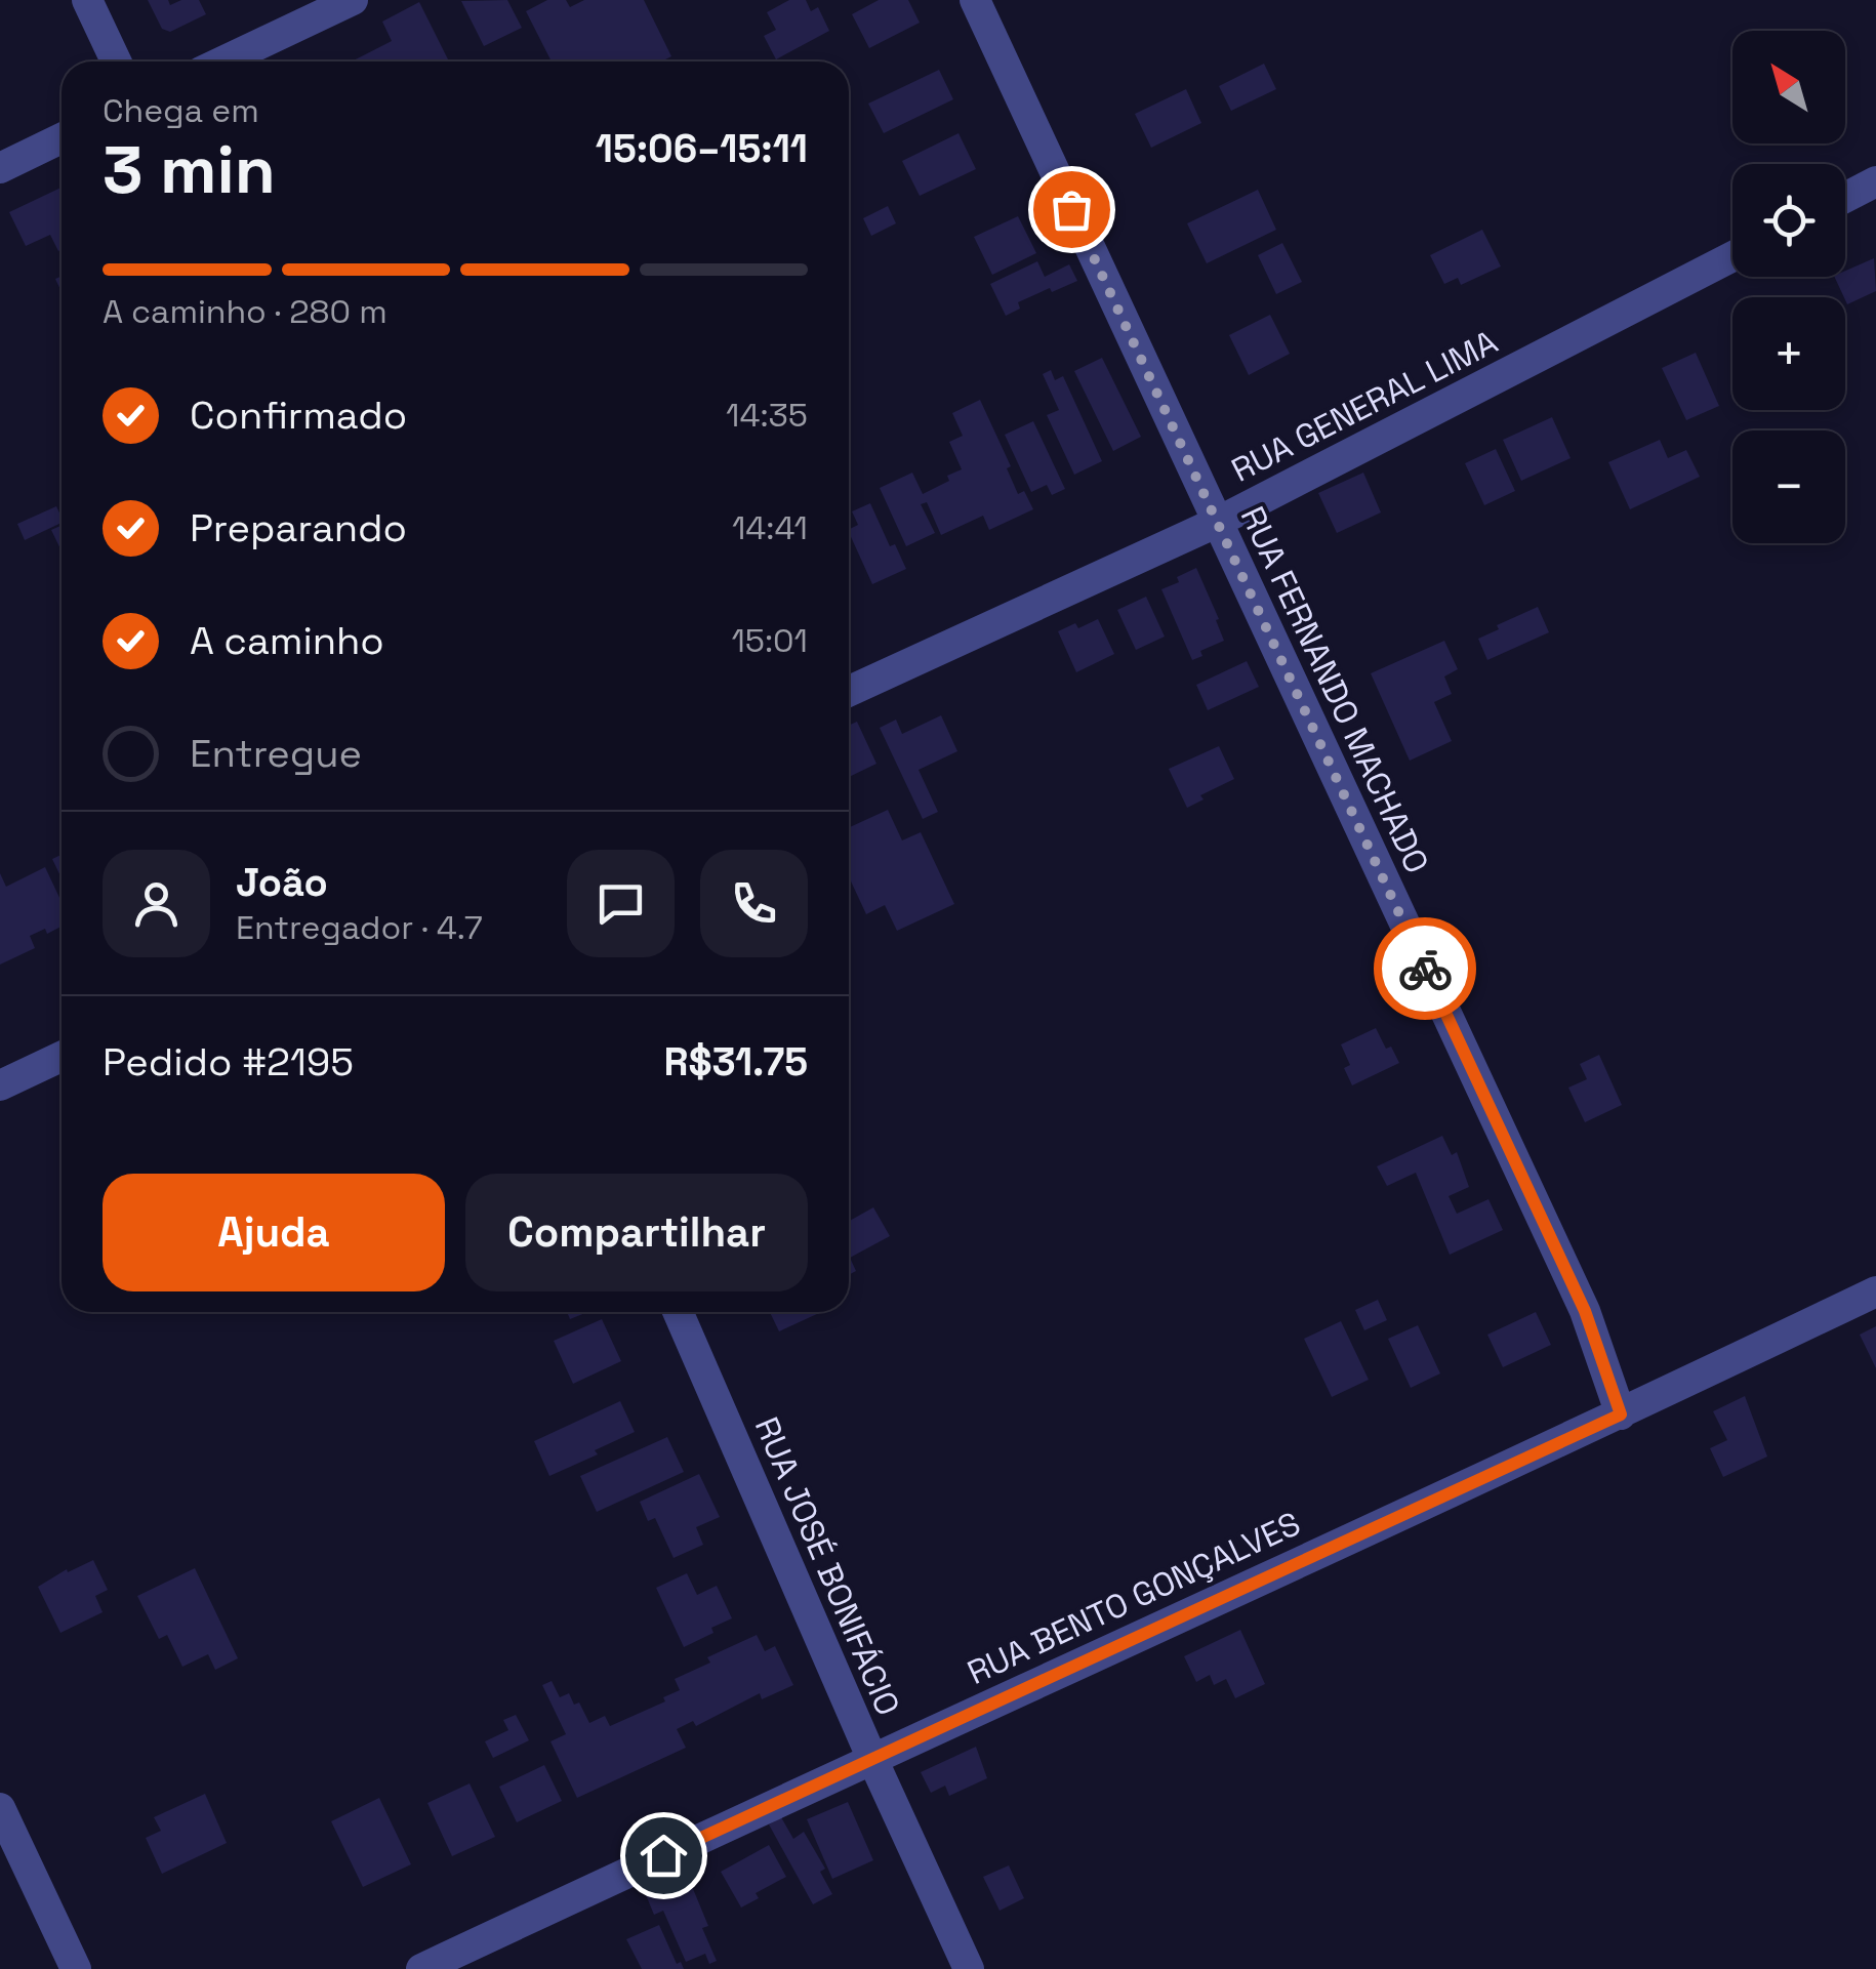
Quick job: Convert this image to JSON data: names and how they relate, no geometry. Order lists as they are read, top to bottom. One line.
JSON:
{"streets":{"street":["RUA GENERAL LIMA","RUA FERNANDO MACHADO","RUA JOSÉ BONIFÁCIO","RUA BENTO GONÇALVES"]},"crossings":[["RUA GENERAL LIMA","RUA FERNANDO MACHADO"],["RUA FERNANDO MACHADO","RUA BENTO GONÇALVES"],["RUA JOSÉ BONIFÁCIO","RUA BENTO GONÇALVES"]],"north":"top left","page":{"map_buttons":["+","−"],"heading":["3 min","Chega em","15:06–15:11"],"panel":["João","Entregador · 4.7","Pedido #2195","R$31.75"],"bar":"A caminho · 280 m","list":[["Confirmado","14:35"],["Preparando","14:41"],["A caminho","15:01"],"Entregue"],"buttons":["Ajuda","Compartilhar"]}}
